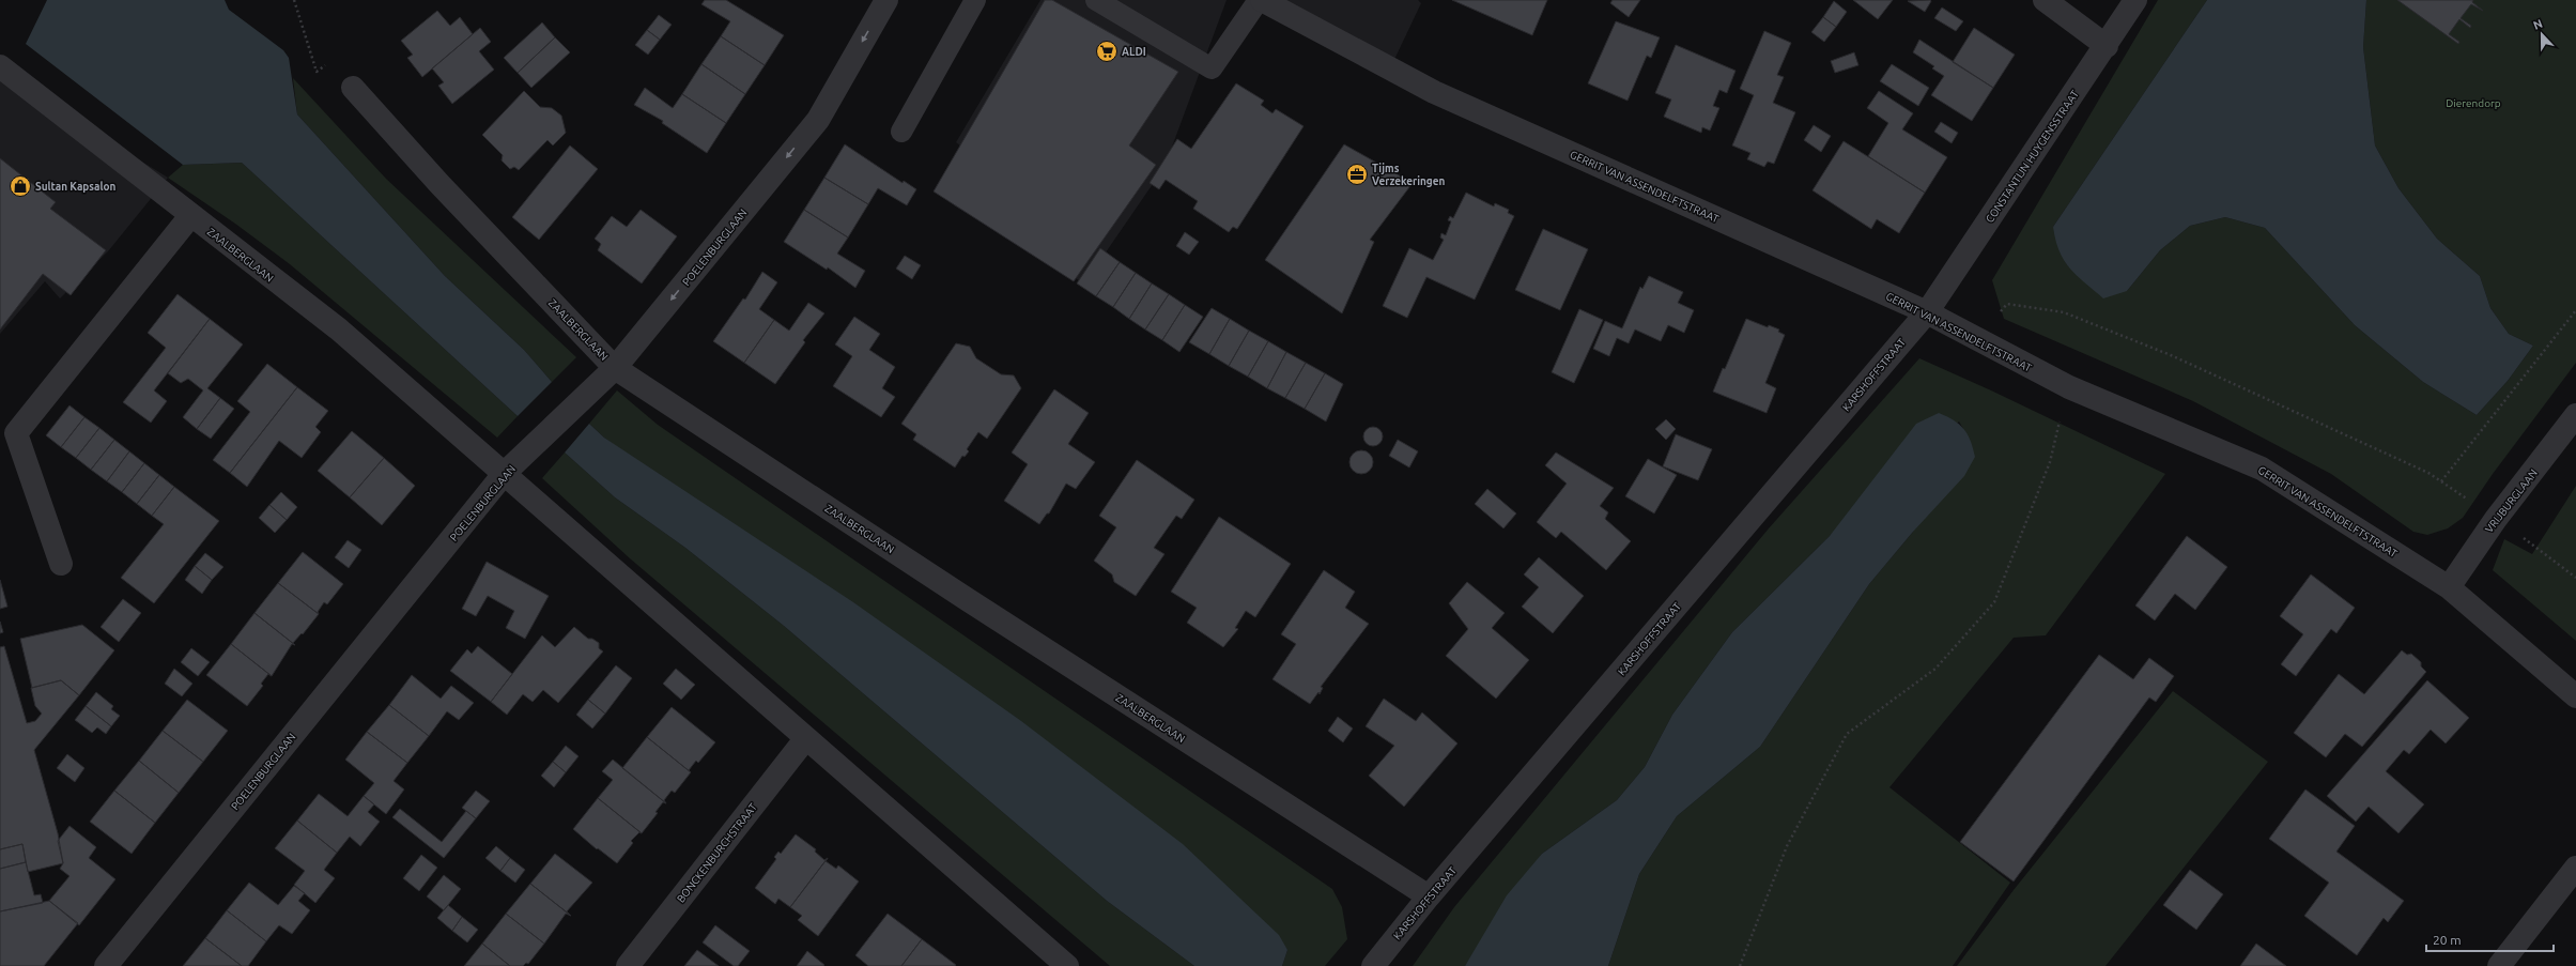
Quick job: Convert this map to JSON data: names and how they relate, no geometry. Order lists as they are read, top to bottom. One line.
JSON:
{"streets":{"street":["CONSTANTIJN HUYGENSSTRAAT","GERRIT VAN ASSENDELFTSTRAAT","POELENBURGLAAN","ZAALBERGLAAN","KARSHOFFSTRAAT","VRIJBURGLAAN","BONCKENBURCHSTRAAT"]},"crossings":[["CONSTANTIJN HUYGENSSTRAAT","GERRIT VAN ASSENDELFTSTRAAT"],["CONSTANTIJN HUYGENSSTRAAT","KARSHOFFSTRAAT"],["GERRIT VAN ASSENDELFTSTRAAT","KARSHOFFSTRAAT"],["GERRIT VAN ASSENDELFTSTRAAT","VRIJBURGLAAN"],["POELENBURGLAAN","ZAALBERGLAAN"],["ZAALBERGLAAN","KARSHOFFSTRAAT"],["ZAALBERGLAAN","BONCKENBURCHSTRAAT"]],"one_way":["POELENBURGLAAN"],"parks":["Dierendorp"],"places":{"supermarket":["ALDI"],"office":["Tijms Verzekeringen"],"shop":["Sultan Kapsalon"]},"scale_bar":"20 m","north":"top"}
